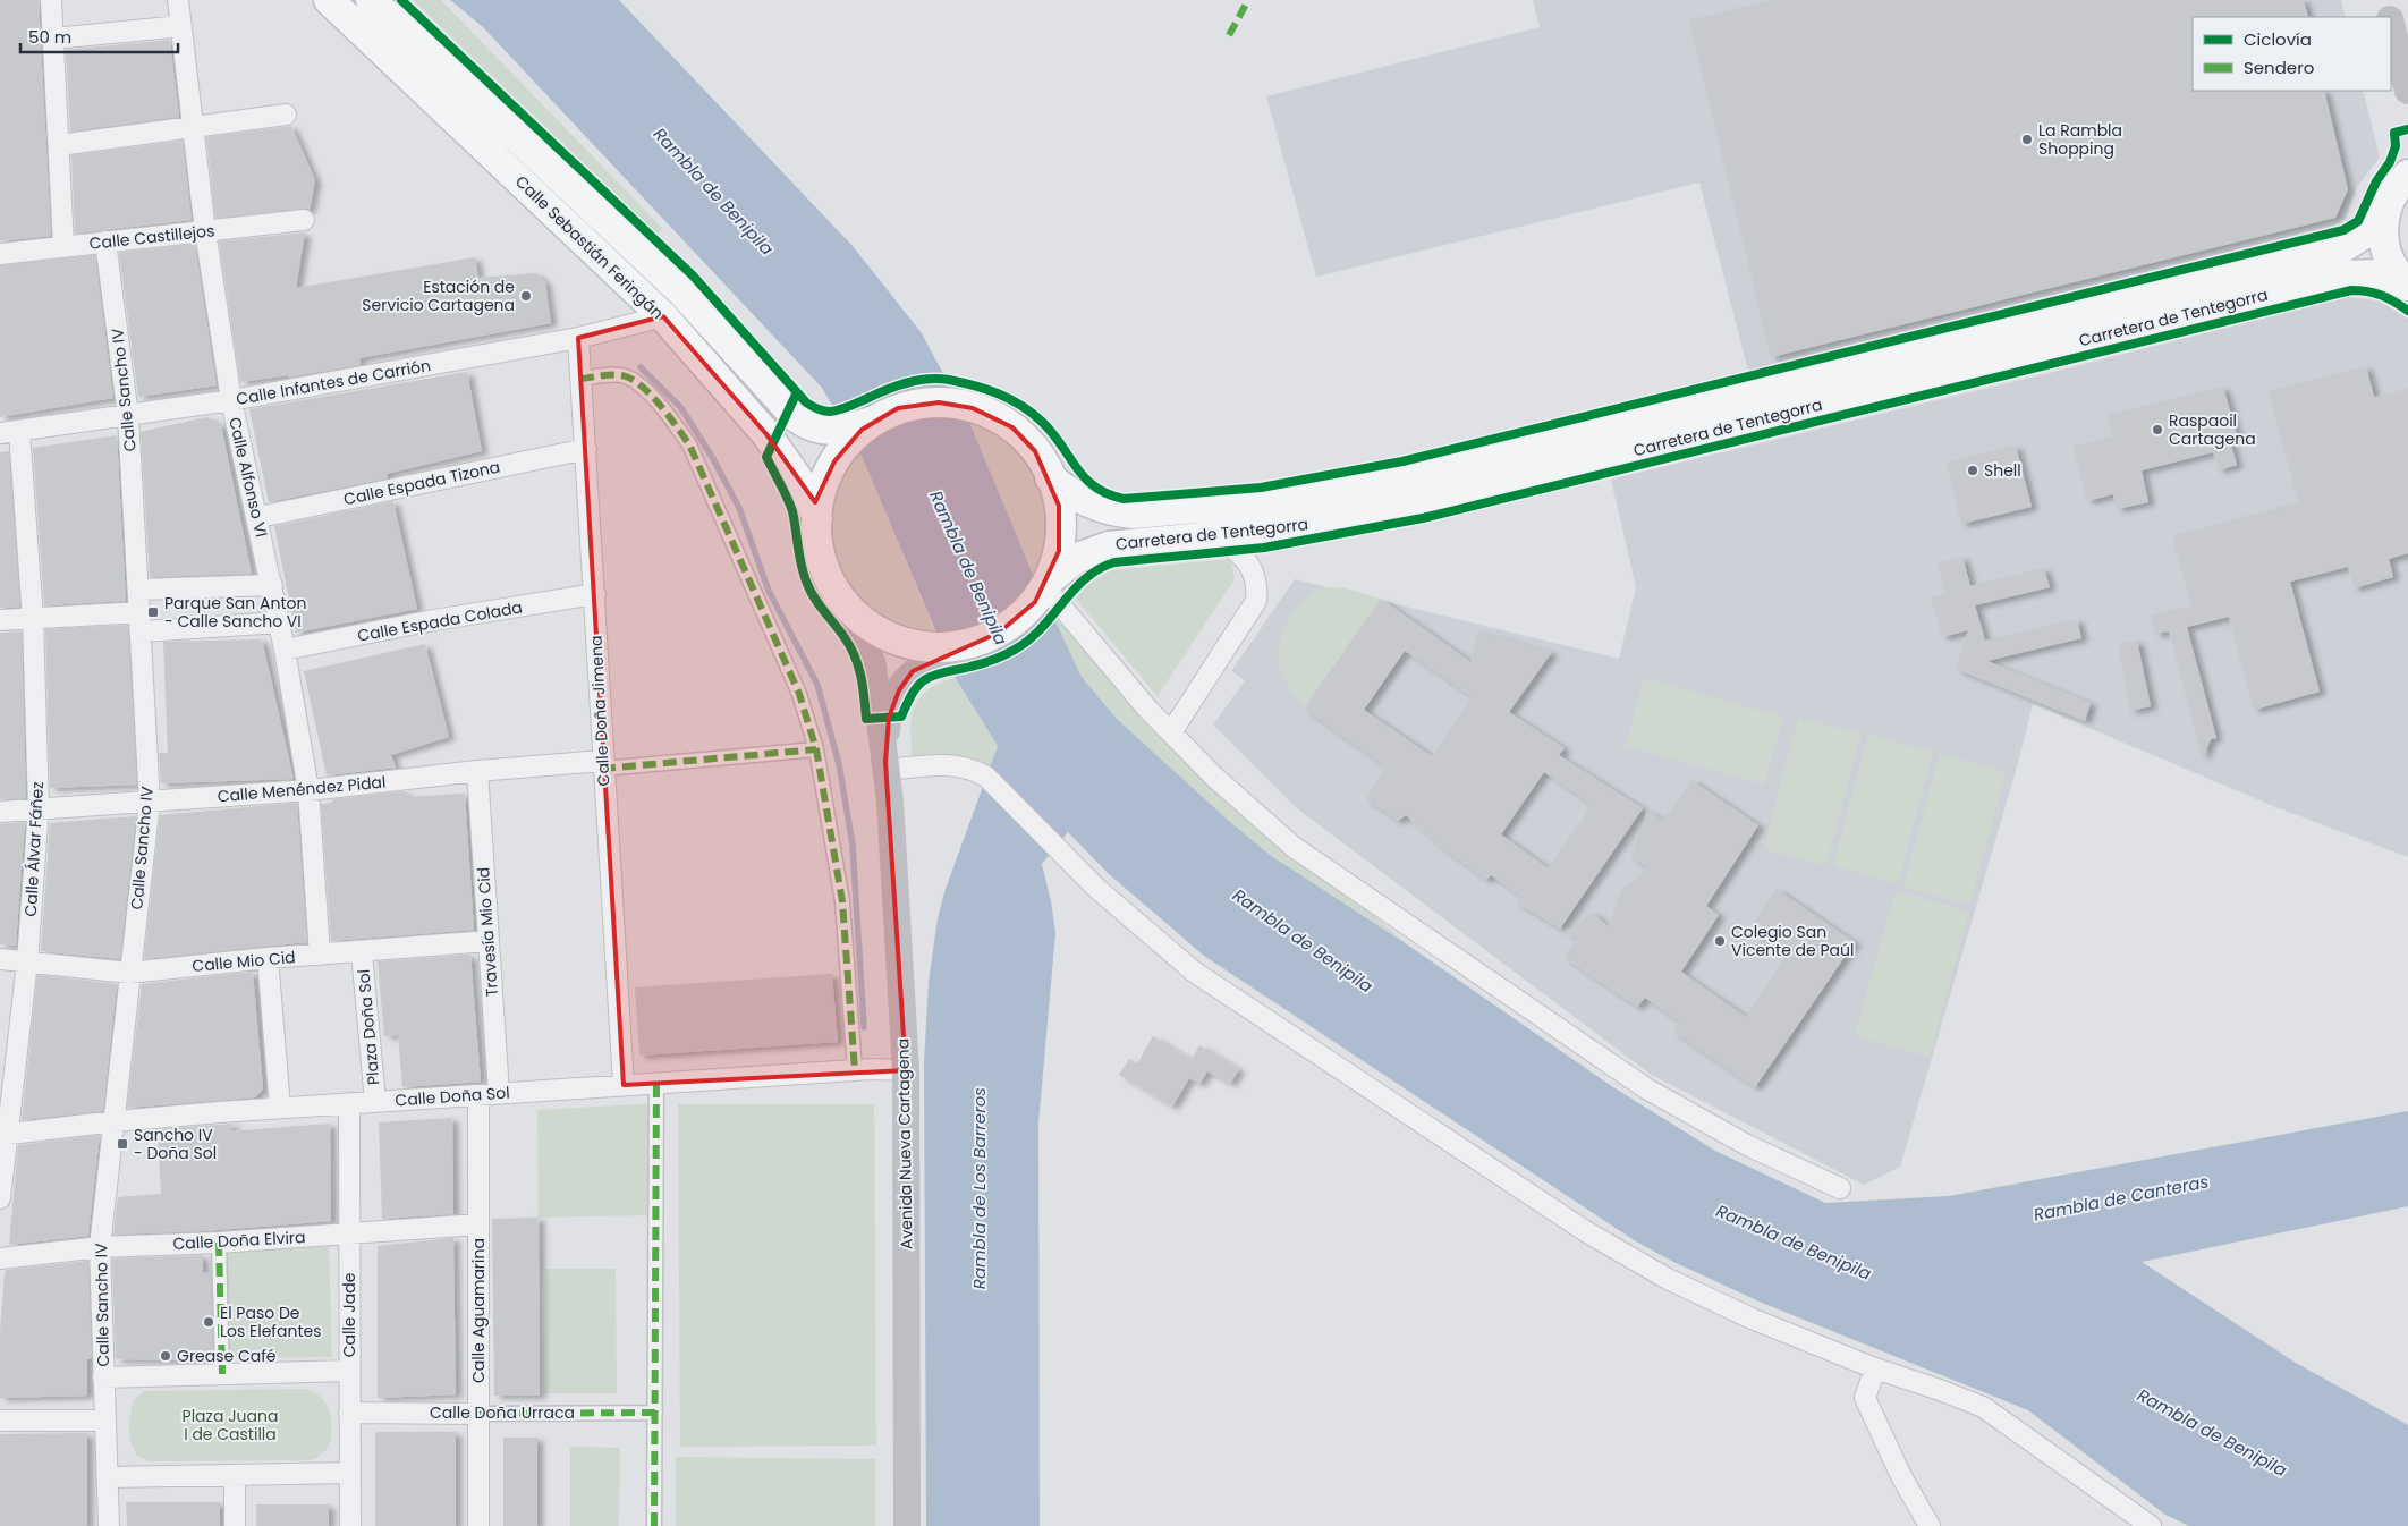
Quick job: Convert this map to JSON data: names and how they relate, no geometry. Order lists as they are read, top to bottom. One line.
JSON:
{"streets":{"main road":["Calle Sebastián Feringán","Carretera de Tentegorra","Avenida Nueva Cartagena"],"street":["Calle Castillejos","Calle Infantes de Carrión","Calle Sancho IV","Calle Alfonso VI","Calle Espada Tizona","Calle Espada Colada","Calle Doña Jimena","Calle Menéndez Pidal","Calle Álvar Fáñez","Travesía Mio Cid","Calle Mio Cid","Plaza Doña Sol","Calle Doña Sol","Calle Doña Elvira","Calle Aguamarina","Calle Jade","Calle Doña Urraca"]},"crossings":[["Calle Castillejos","Calle Sancho IV"],["Calle Castillejos","Calle Alfonso VI"],["Calle Sebastián Feringán","Calle Infantes de Carrión"],["Calle Infantes de Carrión","Calle Sancho IV"],["Calle Infantes de Carrión","Calle Alfonso VI"],["Calle Infantes de Carrión","Calle Doña Jimena"],["Calle Infantes de Carrión","Calle Álvar Fáñez"],["Calle Sancho IV","Calle Menéndez Pidal"],["Calle Sancho IV","Calle Mio Cid"],["Calle Sancho IV","Calle Doña Sol"],["Calle Sancho IV","Calle Doña Elvira"],["Calle Alfonso VI","Calle Espada Tizona"],["Calle Alfonso VI","Calle Espada Colada"],["Calle Alfonso VI","Calle Menéndez Pidal"],["Calle Alfonso VI","Calle Mio Cid"],["Calle Espada Tizona","Calle Doña Jimena"],["Calle Espada Colada","Calle Doña Jimena"],["Calle Doña Jimena","Calle Menéndez Pidal"],["Calle Doña Jimena","Calle Doña Sol"],["Calle Menéndez Pidal","Calle Álvar Fáñez"],["Calle Menéndez Pidal","Travesía Mio Cid"],["Calle Álvar Fáñez","Calle Mio Cid"],["Calle Álvar Fáñez","Calle Doña Sol"],["Travesía Mio Cid","Calle Mio Cid"],["Travesía Mio Cid","Calle Doña Sol"],["Calle Mio Cid","Plaza Doña Sol"],["Plaza Doña Sol","Calle Doña Sol"],["Calle Doña Sol","Avenida Nueva Cartagena"],["Calle Doña Sol","Calle Aguamarina"],["Calle Doña Sol","Calle Jade"],["Calle Doña Elvira","Calle Aguamarina"],["Calle Doña Elvira","Calle Jade"],["Calle Aguamarina","Calle Doña Urraca"],["Calle Jade","Calle Doña Urraca"]],"water":["Rambla de Benipila","Rambla de Los Barreros","Rambla de Canteras"],"parks":["Plaza Juana I de Castilla"],"places":{"other":["La Rambla Shopping","Estación de Servicio Cartagena","Raspaoil Cartagena","Shell","Colegio San Vicente de Paúl","El Paso De Los Elefantes","Grease Café"],"transit":["Parque San Anton - Calle Sancho VI","Sancho IV - Doña Sol"]},"legend":["Ciclovía","Sendero"],"scale_bar":"50 m"}
